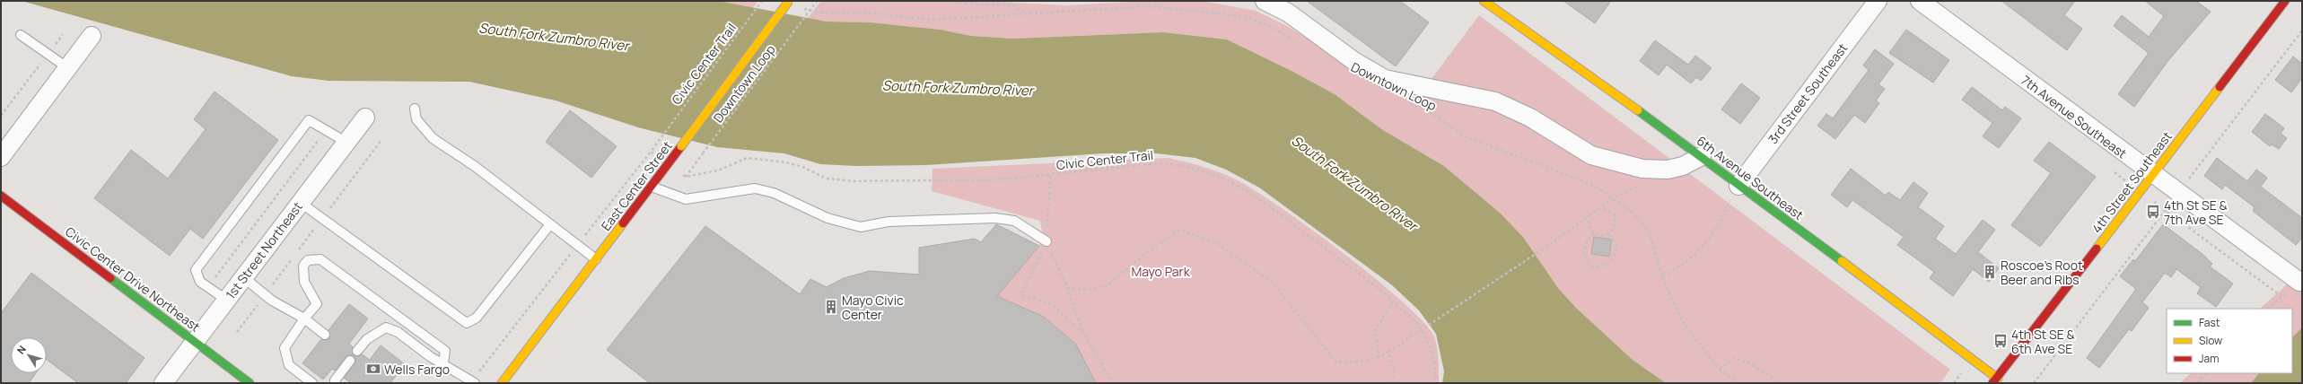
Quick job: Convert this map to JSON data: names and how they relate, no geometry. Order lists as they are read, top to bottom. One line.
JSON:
{"streets":{"street":["3rd Street Southeast","7th Avenue Southeast","6th Avenue Southeast","4th Street Southeast","East Center Street","1st Street Northeast","Civic Center Drive Northeast"],"path":["Civic Center Trail","Downtown Loop"]},"crossings":[["Civic Center Trail","Downtown Loop"],["3rd Street Southeast","6th Avenue Southeast"],["7th Avenue Southeast","4th Street Southeast"],["6th Avenue Southeast","4th Street Southeast"],["1st Street Northeast","Civic Center Drive Northeast"]],"water":["South Fork Zumbro River"],"parks":["Mayo Park"],"places":{"bus stop":["4th St SE & 7th Ave SE","4th St SE & 6th Ave SE"],"building":["Roscoe's Root Beer and Ribs","Mayo Civic Center"],"bank":["Wells Fargo"]},"legend":["Fast","Slow","Jam"],"north":"top left"}
